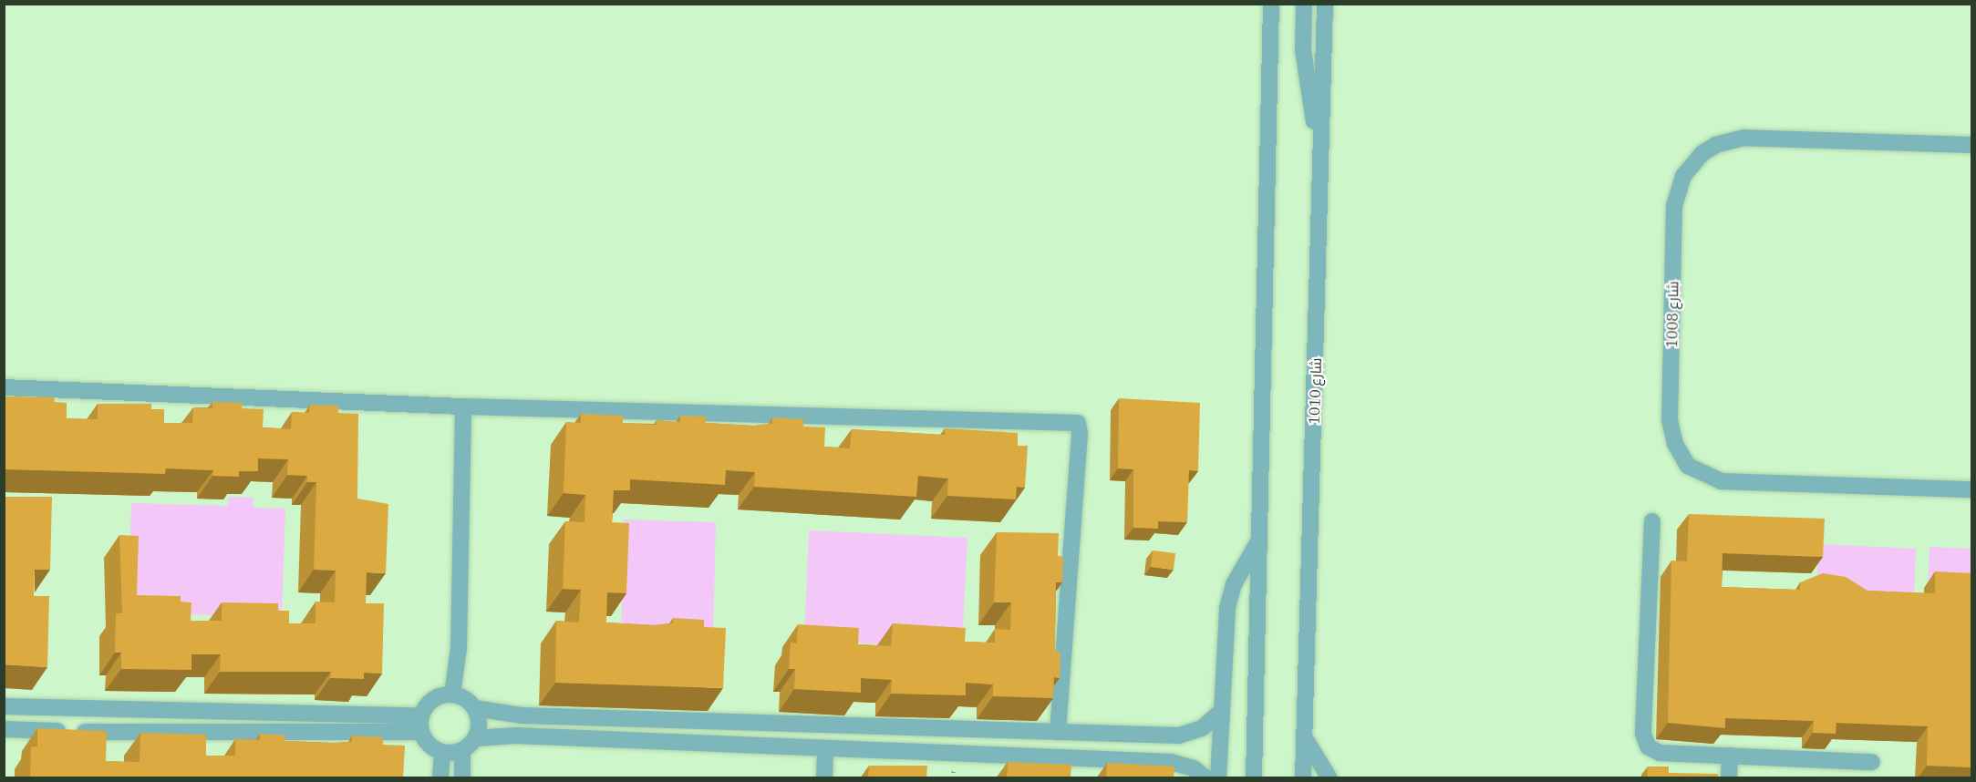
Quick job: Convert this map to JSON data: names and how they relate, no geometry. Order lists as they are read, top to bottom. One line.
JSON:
{"streets":{"street":["شارع 1008","شارع 1010"]}}
